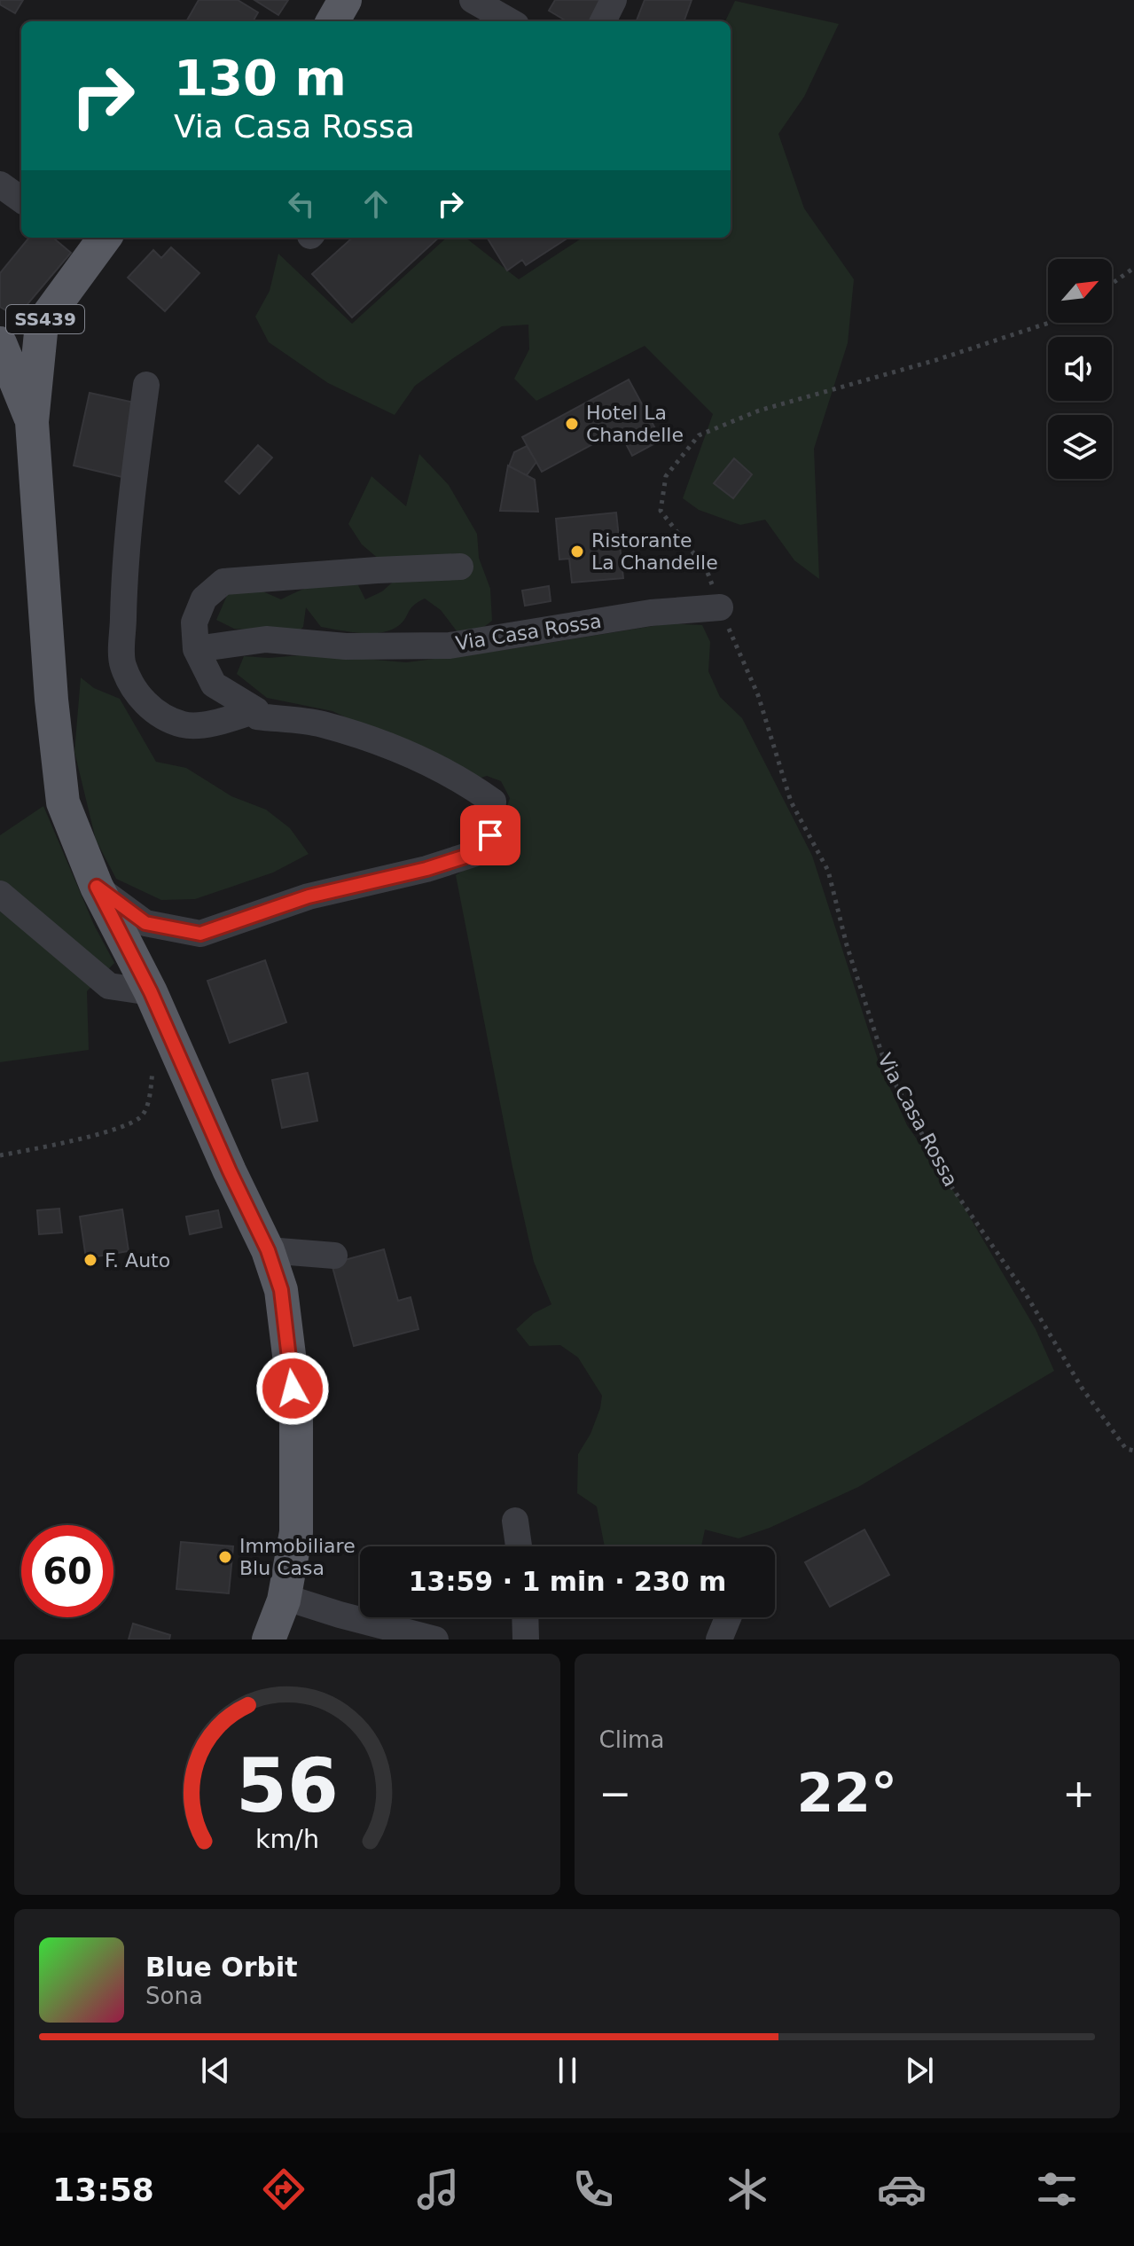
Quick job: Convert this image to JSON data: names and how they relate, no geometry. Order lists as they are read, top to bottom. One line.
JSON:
{"streets":{"main road":["SS439"],"street":["Via Casa Rossa"]},"places":["Hotel La Chandelle","Ristorante La Chandelle","F. Auto","Immobiliare Blu Casa"],"north":"top right","page":{"turn":["130 m","Via Casa Rossa"],"limit":"60","trip":"13:59 · 1 min · 230 m","tile":"Clima","heat":["−","22°","+"],"song":["Blue Orbit","Sona"],"tabs":"13:58","gauge":["56","km/h"]}}
